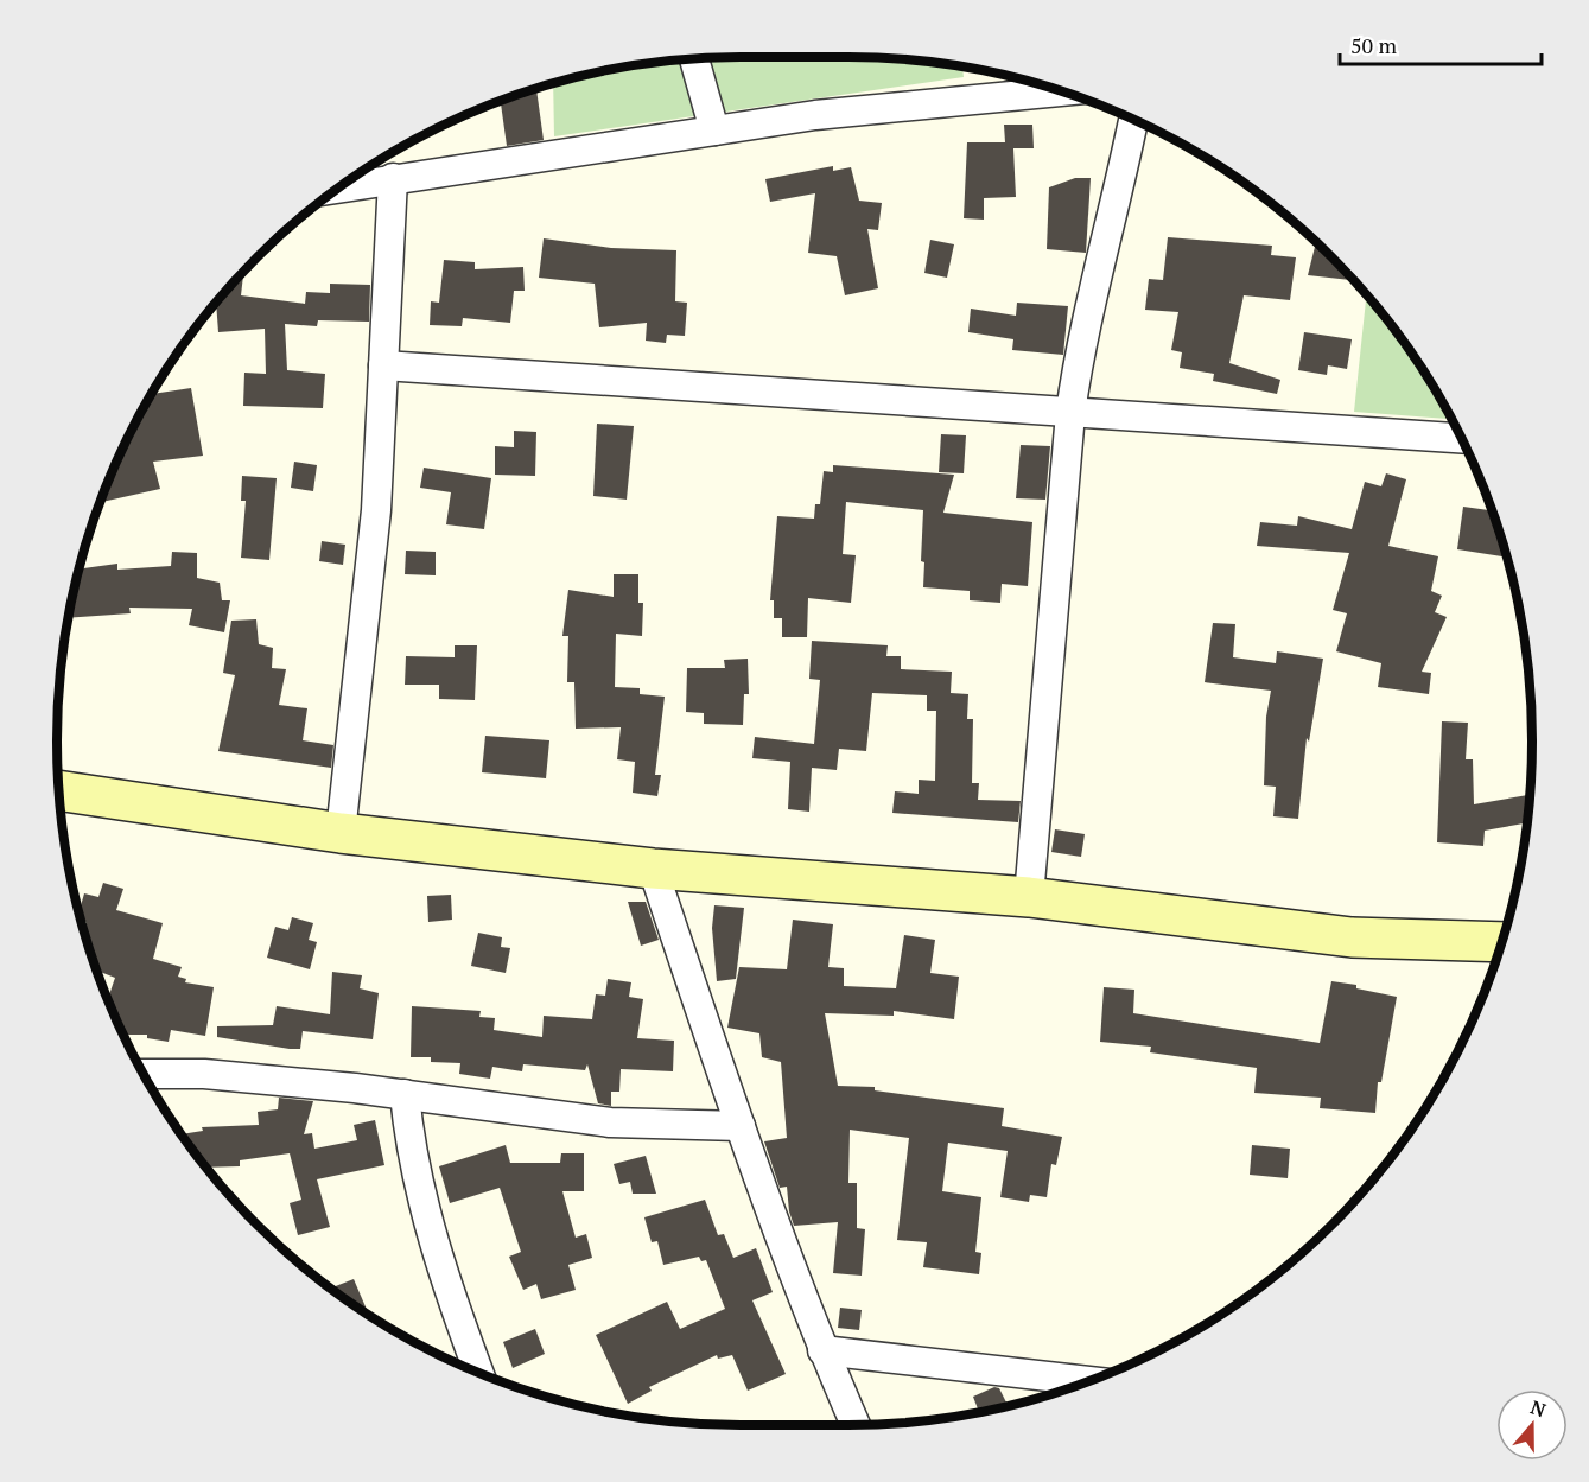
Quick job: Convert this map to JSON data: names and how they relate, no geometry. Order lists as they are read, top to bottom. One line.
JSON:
{"scale_bar":"50 m","north":"top"}
